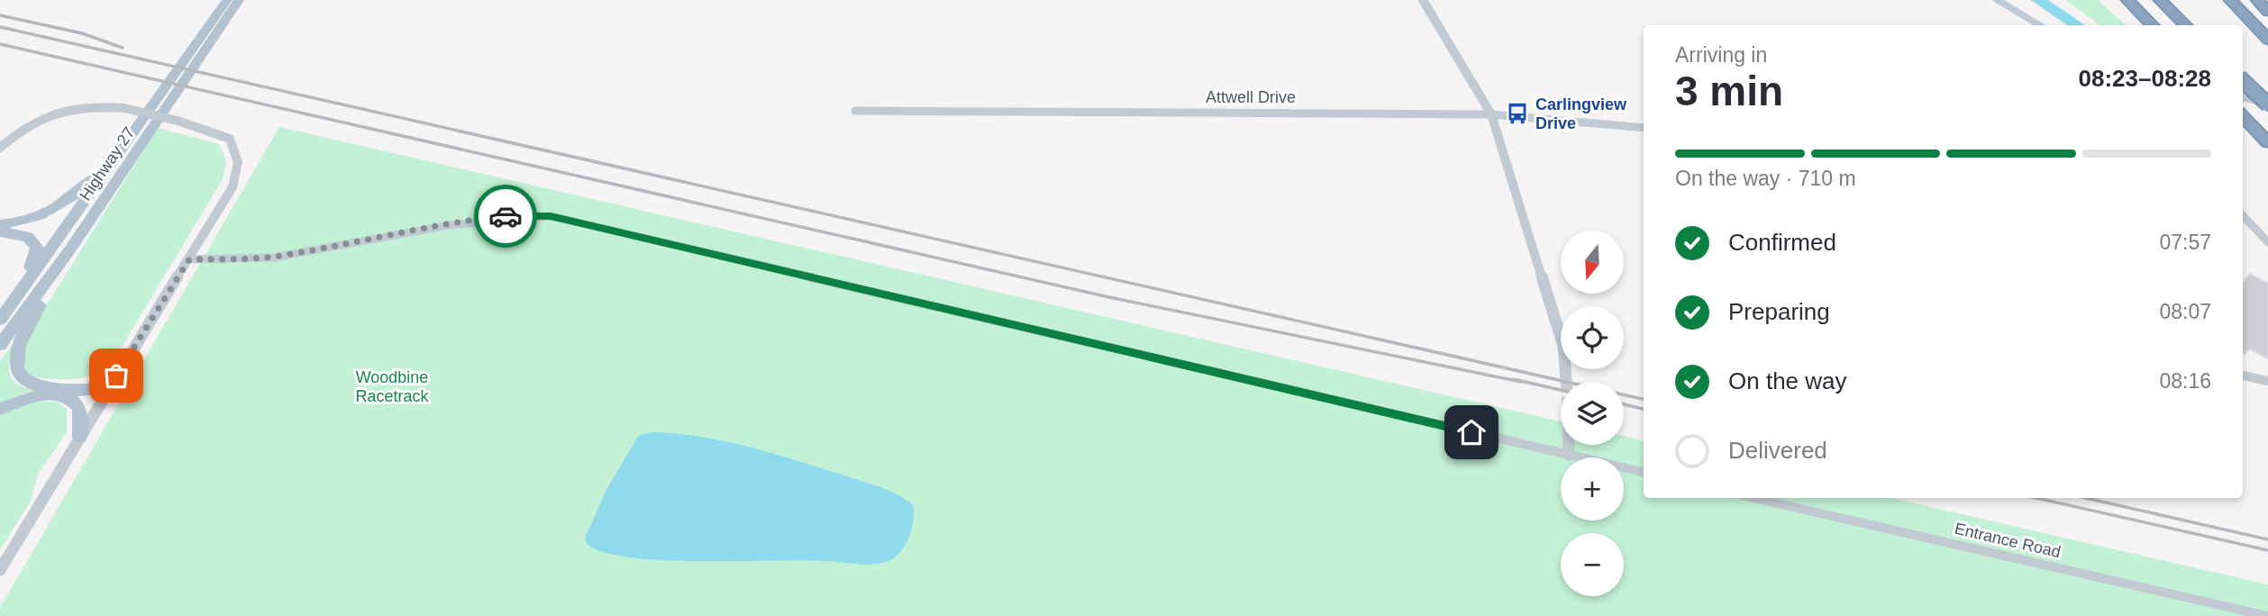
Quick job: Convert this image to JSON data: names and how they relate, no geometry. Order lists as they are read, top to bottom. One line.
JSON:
{"streets":{"main road":["Highway 27"],"street":["Attwell Drive","Entrance Road"]},"parks":["Woodbine Racetrack"],"places":{"bus stop":["Carlingview Drive"]},"north":"bottom","page":{"heading":["3 min","Arriving in","08:23–08:28"],"bar":"On the way · 710 m","list":[["Confirmed","07:57"],["Preparing","08:07"],["On the way","08:16"],"Delivered"],"map_buttons":["+","−"]}}
